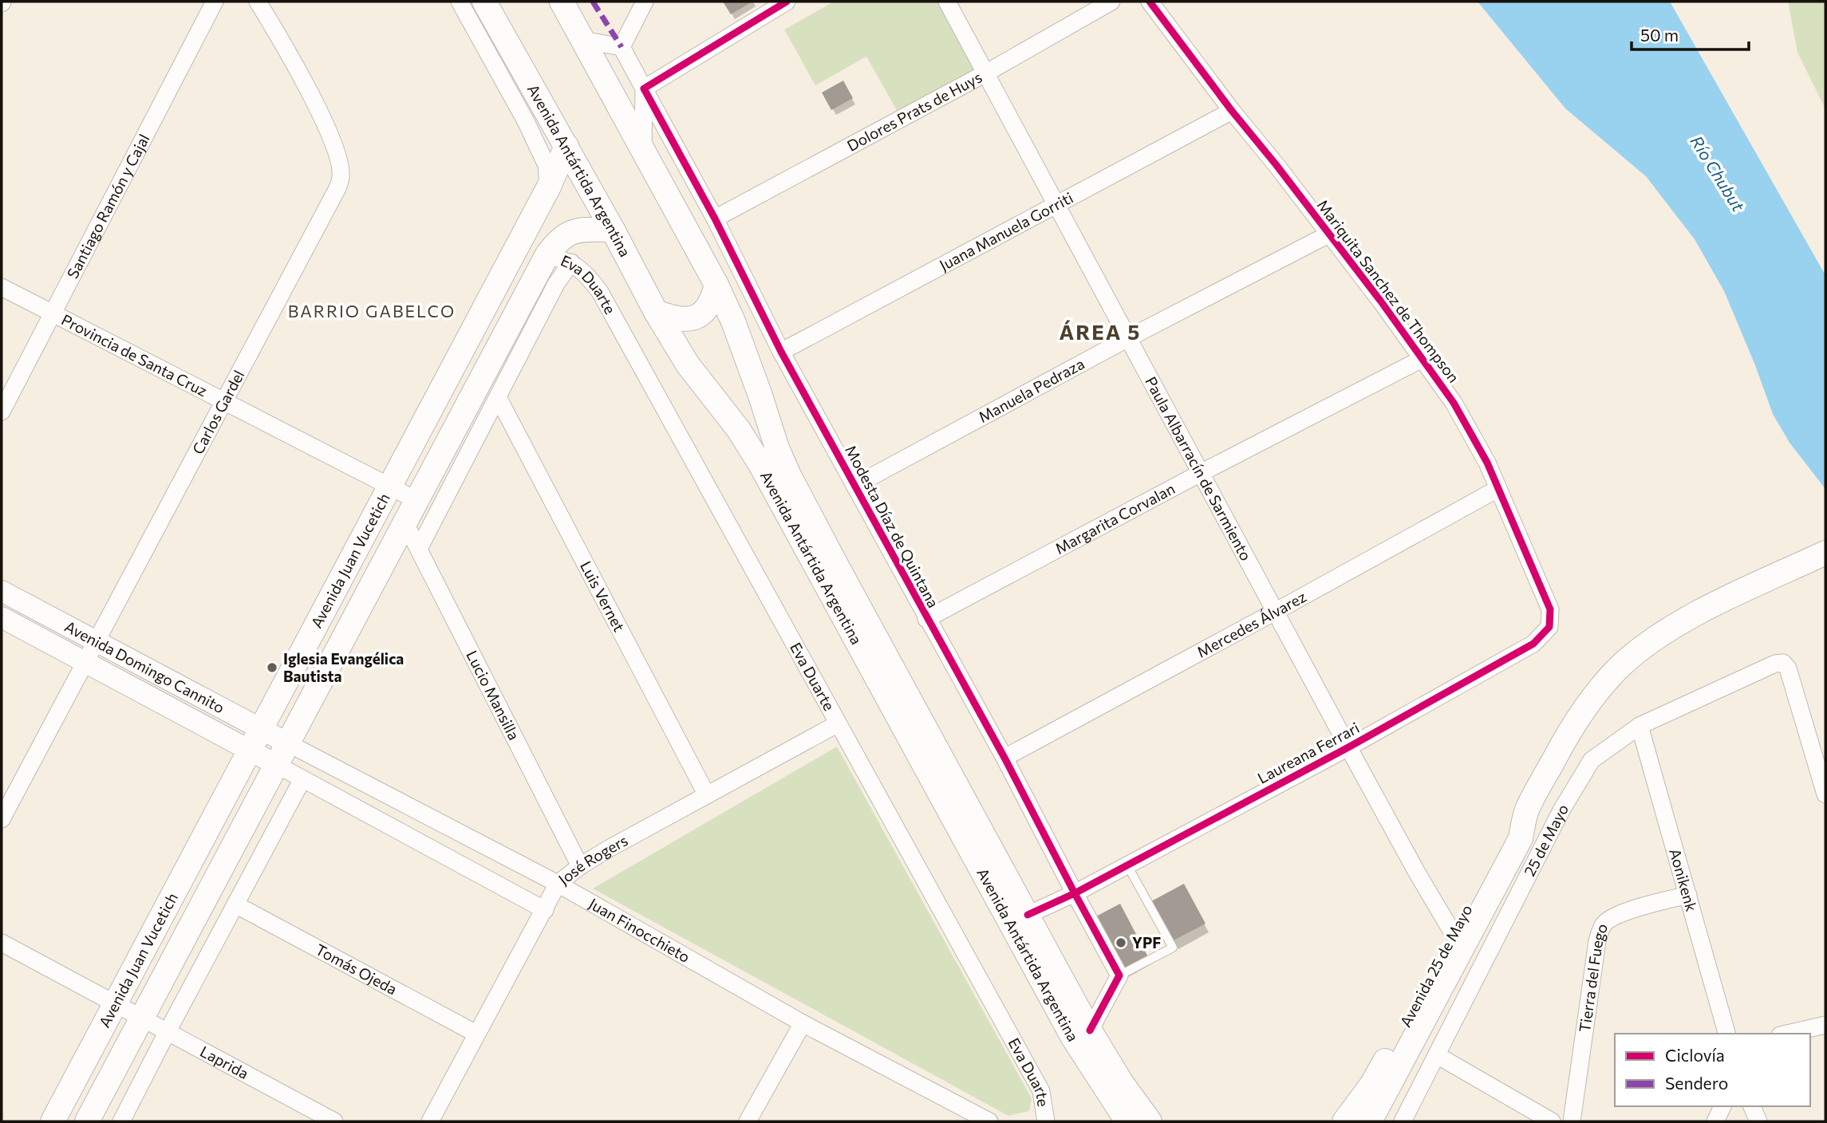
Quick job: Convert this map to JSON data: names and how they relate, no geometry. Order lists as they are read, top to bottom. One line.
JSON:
{"streets":{"main road":["Avenida Antártida Argentina","Avenida Juan Vucetich","Avenida 25 de Mayo"],"street":["Dolores Prats de Huys","Santiago Ramón y Cajal","Juana Manuela Gorriti","Eva Duarte","Mariquita Sanchez de Thompson","Provincia de Santa Cruz","Manuela Pedraza","Carlos Gardel","Paula Albarracín de Sarmiento","Margarita Corvalan","Modesta Díaz de Quintana","Luis Vernet","Mercedes Álvarez","Avenida Domingo Cannito","Lucio Mansilla","Laureana Ferrari","25 de Mayo","José Rogers","Aonikenk","Juan Finocchieto","Tomás Ojeda","Tierra del Fuego","Laprida"]},"crossings":[["Dolores Prats de Huys","Paula Albarracín de Sarmiento"],["Dolores Prats de Huys","Modesta Díaz de Quintana"],["Avenida Antártida Argentina","Avenida Juan Vucetich"],["Avenida Antártida Argentina","Laureana Ferrari"],["Santiago Ramón y Cajal","Provincia de Santa Cruz"],["Juana Manuela Gorriti","Mariquita Sanchez de Thompson"],["Juana Manuela Gorriti","Paula Albarracín de Sarmiento"],["Juana Manuela Gorriti","Modesta Díaz de Quintana"],["Eva Duarte","Avenida Juan Vucetich"],["Eva Duarte","José Rogers"],["Mariquita Sanchez de Thompson","Manuela Pedraza"],["Mariquita Sanchez de Thompson","Margarita Corvalan"],["Mariquita Sanchez de Thompson","Mercedes Álvarez"],["Mariquita Sanchez de Thompson","Laureana Ferrari"],["Provincia de Santa Cruz","Carlos Gardel"],["Provincia de Santa Cruz","Avenida Juan Vucetich"],["Manuela Pedraza","Paula Albarracín de Sarmiento"],["Manuela Pedraza","Modesta Díaz de Quintana"],["Carlos Gardel","Avenida Domingo Cannito"],["Paula Albarracín de Sarmiento","Margarita Corvalan"],["Paula Albarracín de Sarmiento","Mercedes Álvarez"],["Paula Albarracín de Sarmiento","Laureana Ferrari"],["Paula Albarracín de Sarmiento","Avenida 25 de Mayo"],["Margarita Corvalan","Modesta Díaz de Quintana"],["Modesta Díaz de Quintana","Mercedes Álvarez"],["Modesta Díaz de Quintana","Laureana Ferrari"],["Avenida Juan Vucetich","Avenida Domingo Cannito"],["Avenida Juan Vucetich","Lucio Mansilla"],["Avenida Juan Vucetich","Juan Finocchieto"],["Avenida Juan Vucetich","Laprida"],["Luis Vernet","José Rogers"],["Avenida Domingo Cannito","Juan Finocchieto"],["Lucio Mansilla","José Rogers"],["25 de Mayo","Aonikenk"],["José Rogers","Juan Finocchieto"],["José Rogers","Tomás Ojeda"],["Aonikenk","Tierra del Fuego"]],"districts":["BARRIO GABELCO","ÁREA 5"],"water":["Río Chubut"],"places":["Iglesia Evangélica Bautista","YPF"],"legend":["Ciclovía","Sendero"],"scale_bar":"50 m"}
